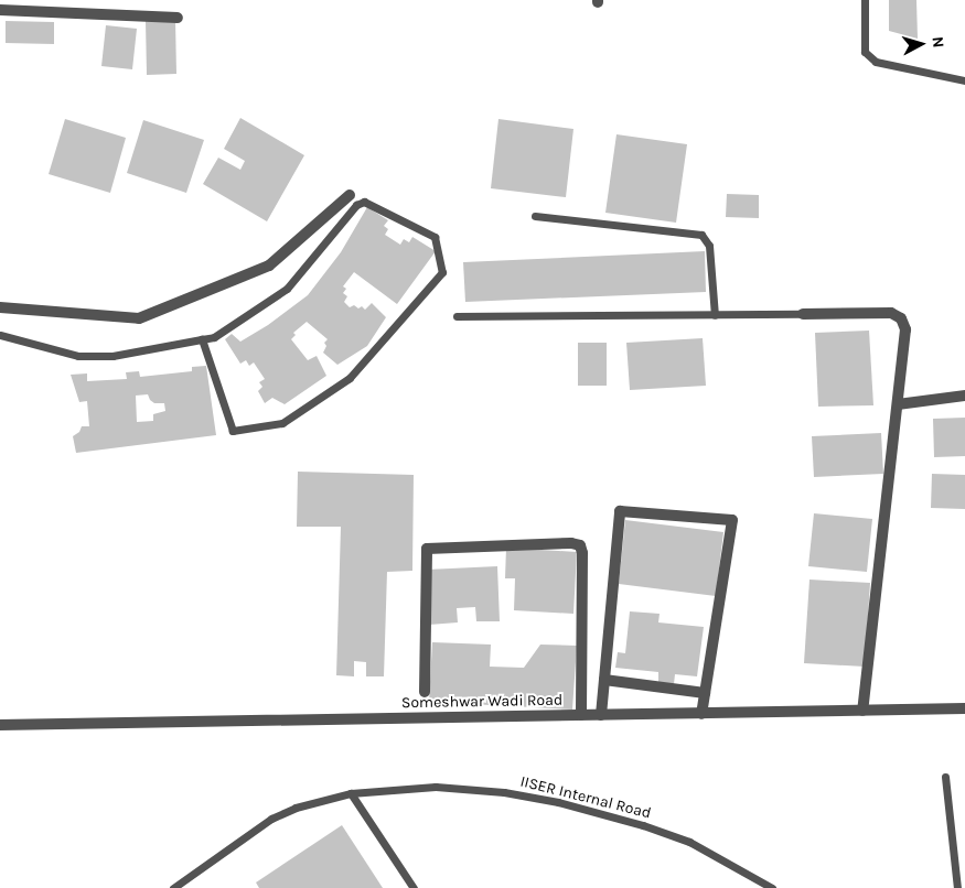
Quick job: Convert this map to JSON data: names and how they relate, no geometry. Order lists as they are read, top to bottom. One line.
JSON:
{"streets":{"street":["Someshwar Wadi Road"],"lane":["IISER Internal Road"]},"north":"right"}
